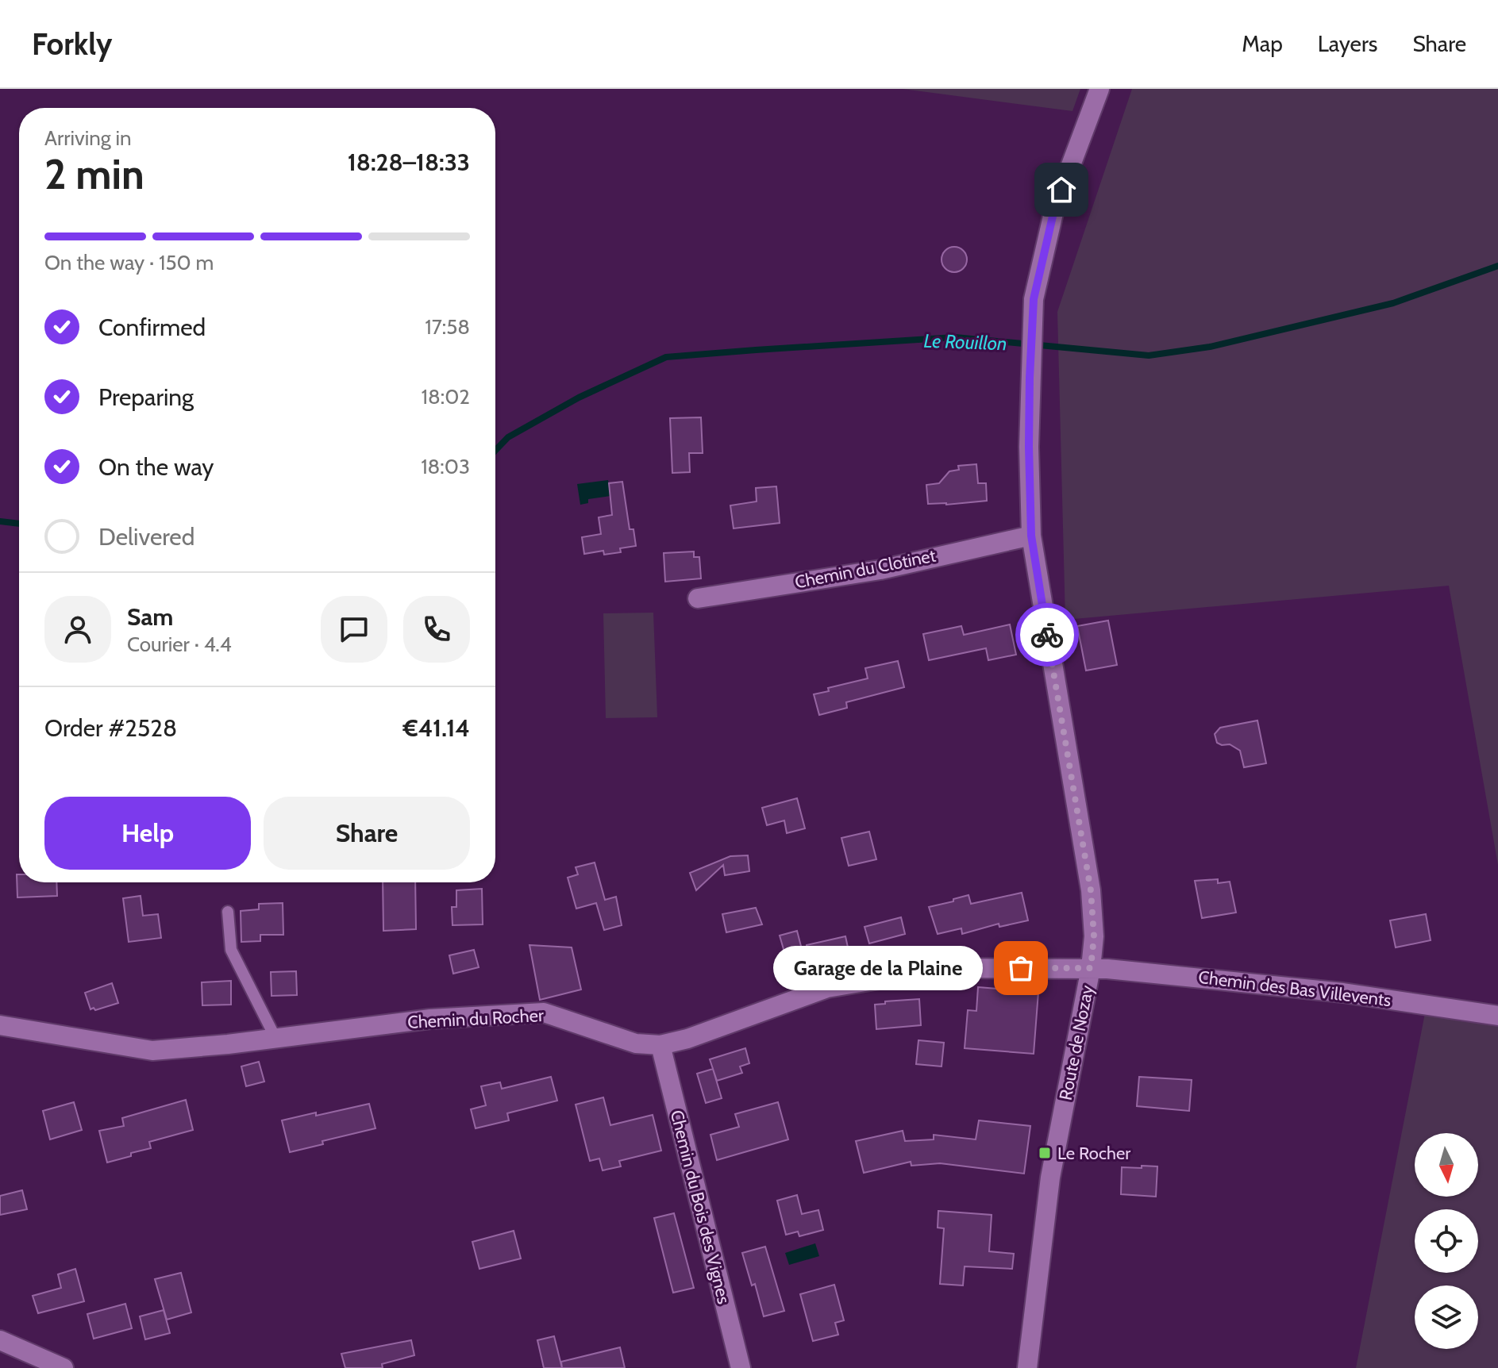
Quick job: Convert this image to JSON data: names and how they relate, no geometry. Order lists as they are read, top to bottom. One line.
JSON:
{"streets":{"street":["Chemin du Clotinet","Chemin des Bas Villevents","Chemin du Rocher","Route de Nozay","Chemin du Bois des Vignes"]},"crossings":[["Chemin du Clotinet","Route de Nozay"],["Chemin des Bas Villevents","Chemin du Rocher"],["Chemin des Bas Villevents","Route de Nozay"],["Chemin du Rocher","Route de Nozay"],["Chemin du Rocher","Chemin du Bois des Vignes"]],"water":["Le Rouillon"],"places":{"other":["Garage de la Plaine"],"transit":["Le Rocher"]},"north":"bottom","page":{"header":"Forkly","nav":["Map","Layers","Share"],"heading":["2 min","Arriving in","18:28–18:33"],"panel":["Sam","Courier · 4.4","Order #2528","€41.14"],"bar":"On the way · 150 m","list":[["Confirmed","17:58"],["Preparing","18:02"],["On the way","18:03"],"Delivered"],"buttons":["Help","Share"],"bubble":"Garage de la Plaine"}}
